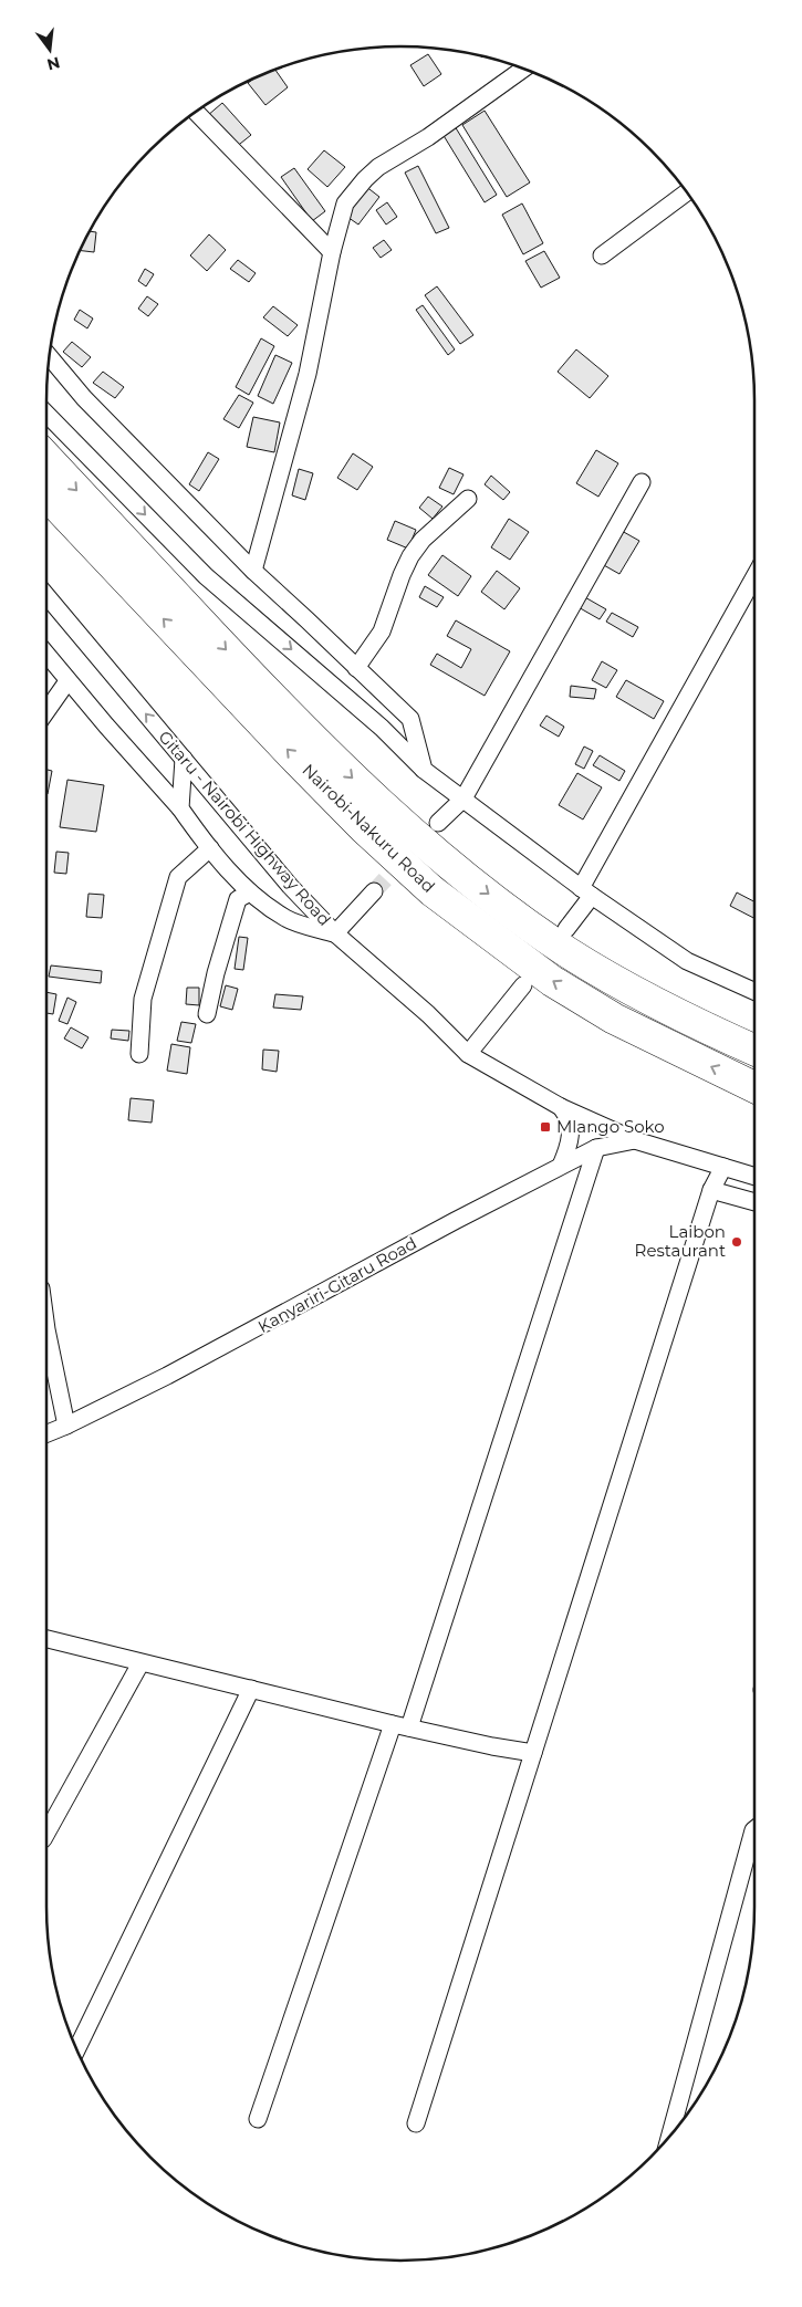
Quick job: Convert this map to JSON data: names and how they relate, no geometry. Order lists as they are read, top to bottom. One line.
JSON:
{"streets":{"highway":["Nairobi-Nakuru Road"],"street":["Gitaru - Nairobi Highway Road","Kanyariri-Gitaru Road"]},"crossings":[["Gitaru - Nairobi Highway Road","Kanyariri-Gitaru Road"]],"places":{"transit":["Mlango Soko"],"other":["Laibon Restaurant"]},"north":"bottom"}
